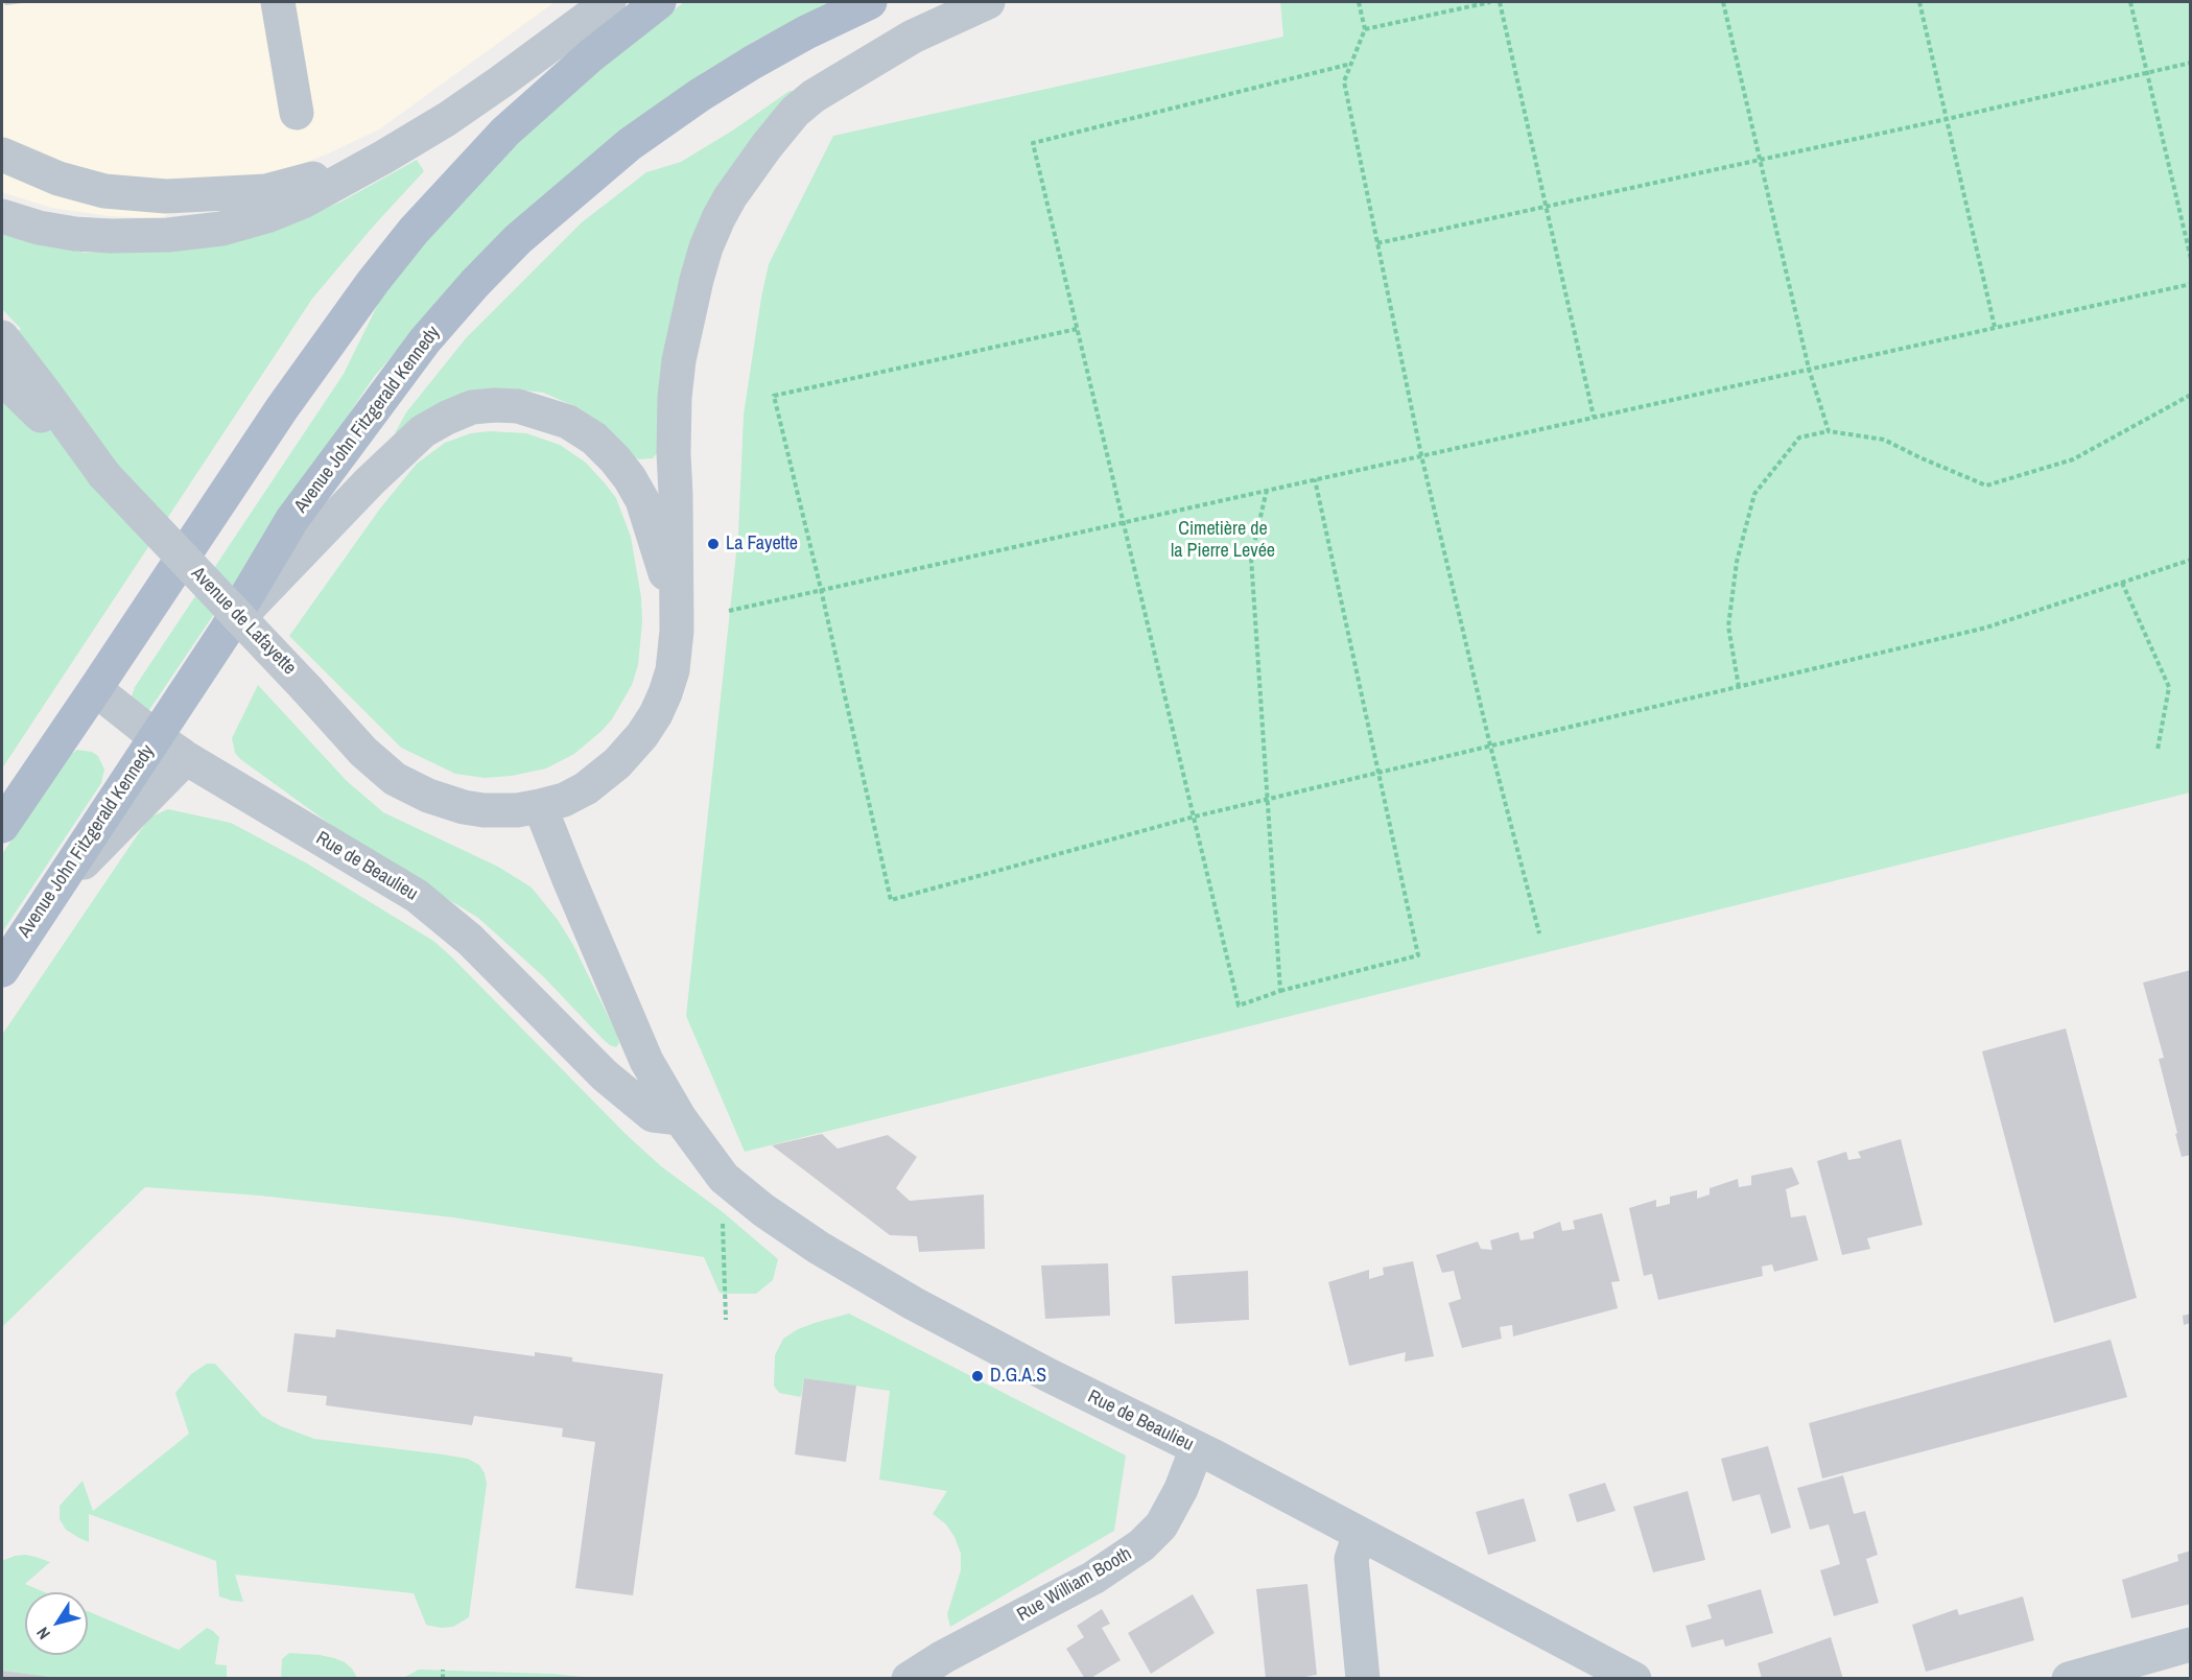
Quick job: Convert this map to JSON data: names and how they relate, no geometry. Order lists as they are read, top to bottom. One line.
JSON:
{"streets":{"main road":["Avenue John Fitzgerald Kennedy"],"street":["Avenue de Lafayette","Rue de Beaulieu","Rue William Booth"]},"crossings":[["Avenue John Fitzgerald Kennedy","Rue de Beaulieu"],["Avenue de Lafayette","Rue de Beaulieu"],["Rue de Beaulieu","Rue William Booth"]],"parks":["Cimetière de la Pierre Levée"],"places":["La Fayette","D.G.A.S"],"north":"bottom left"}
